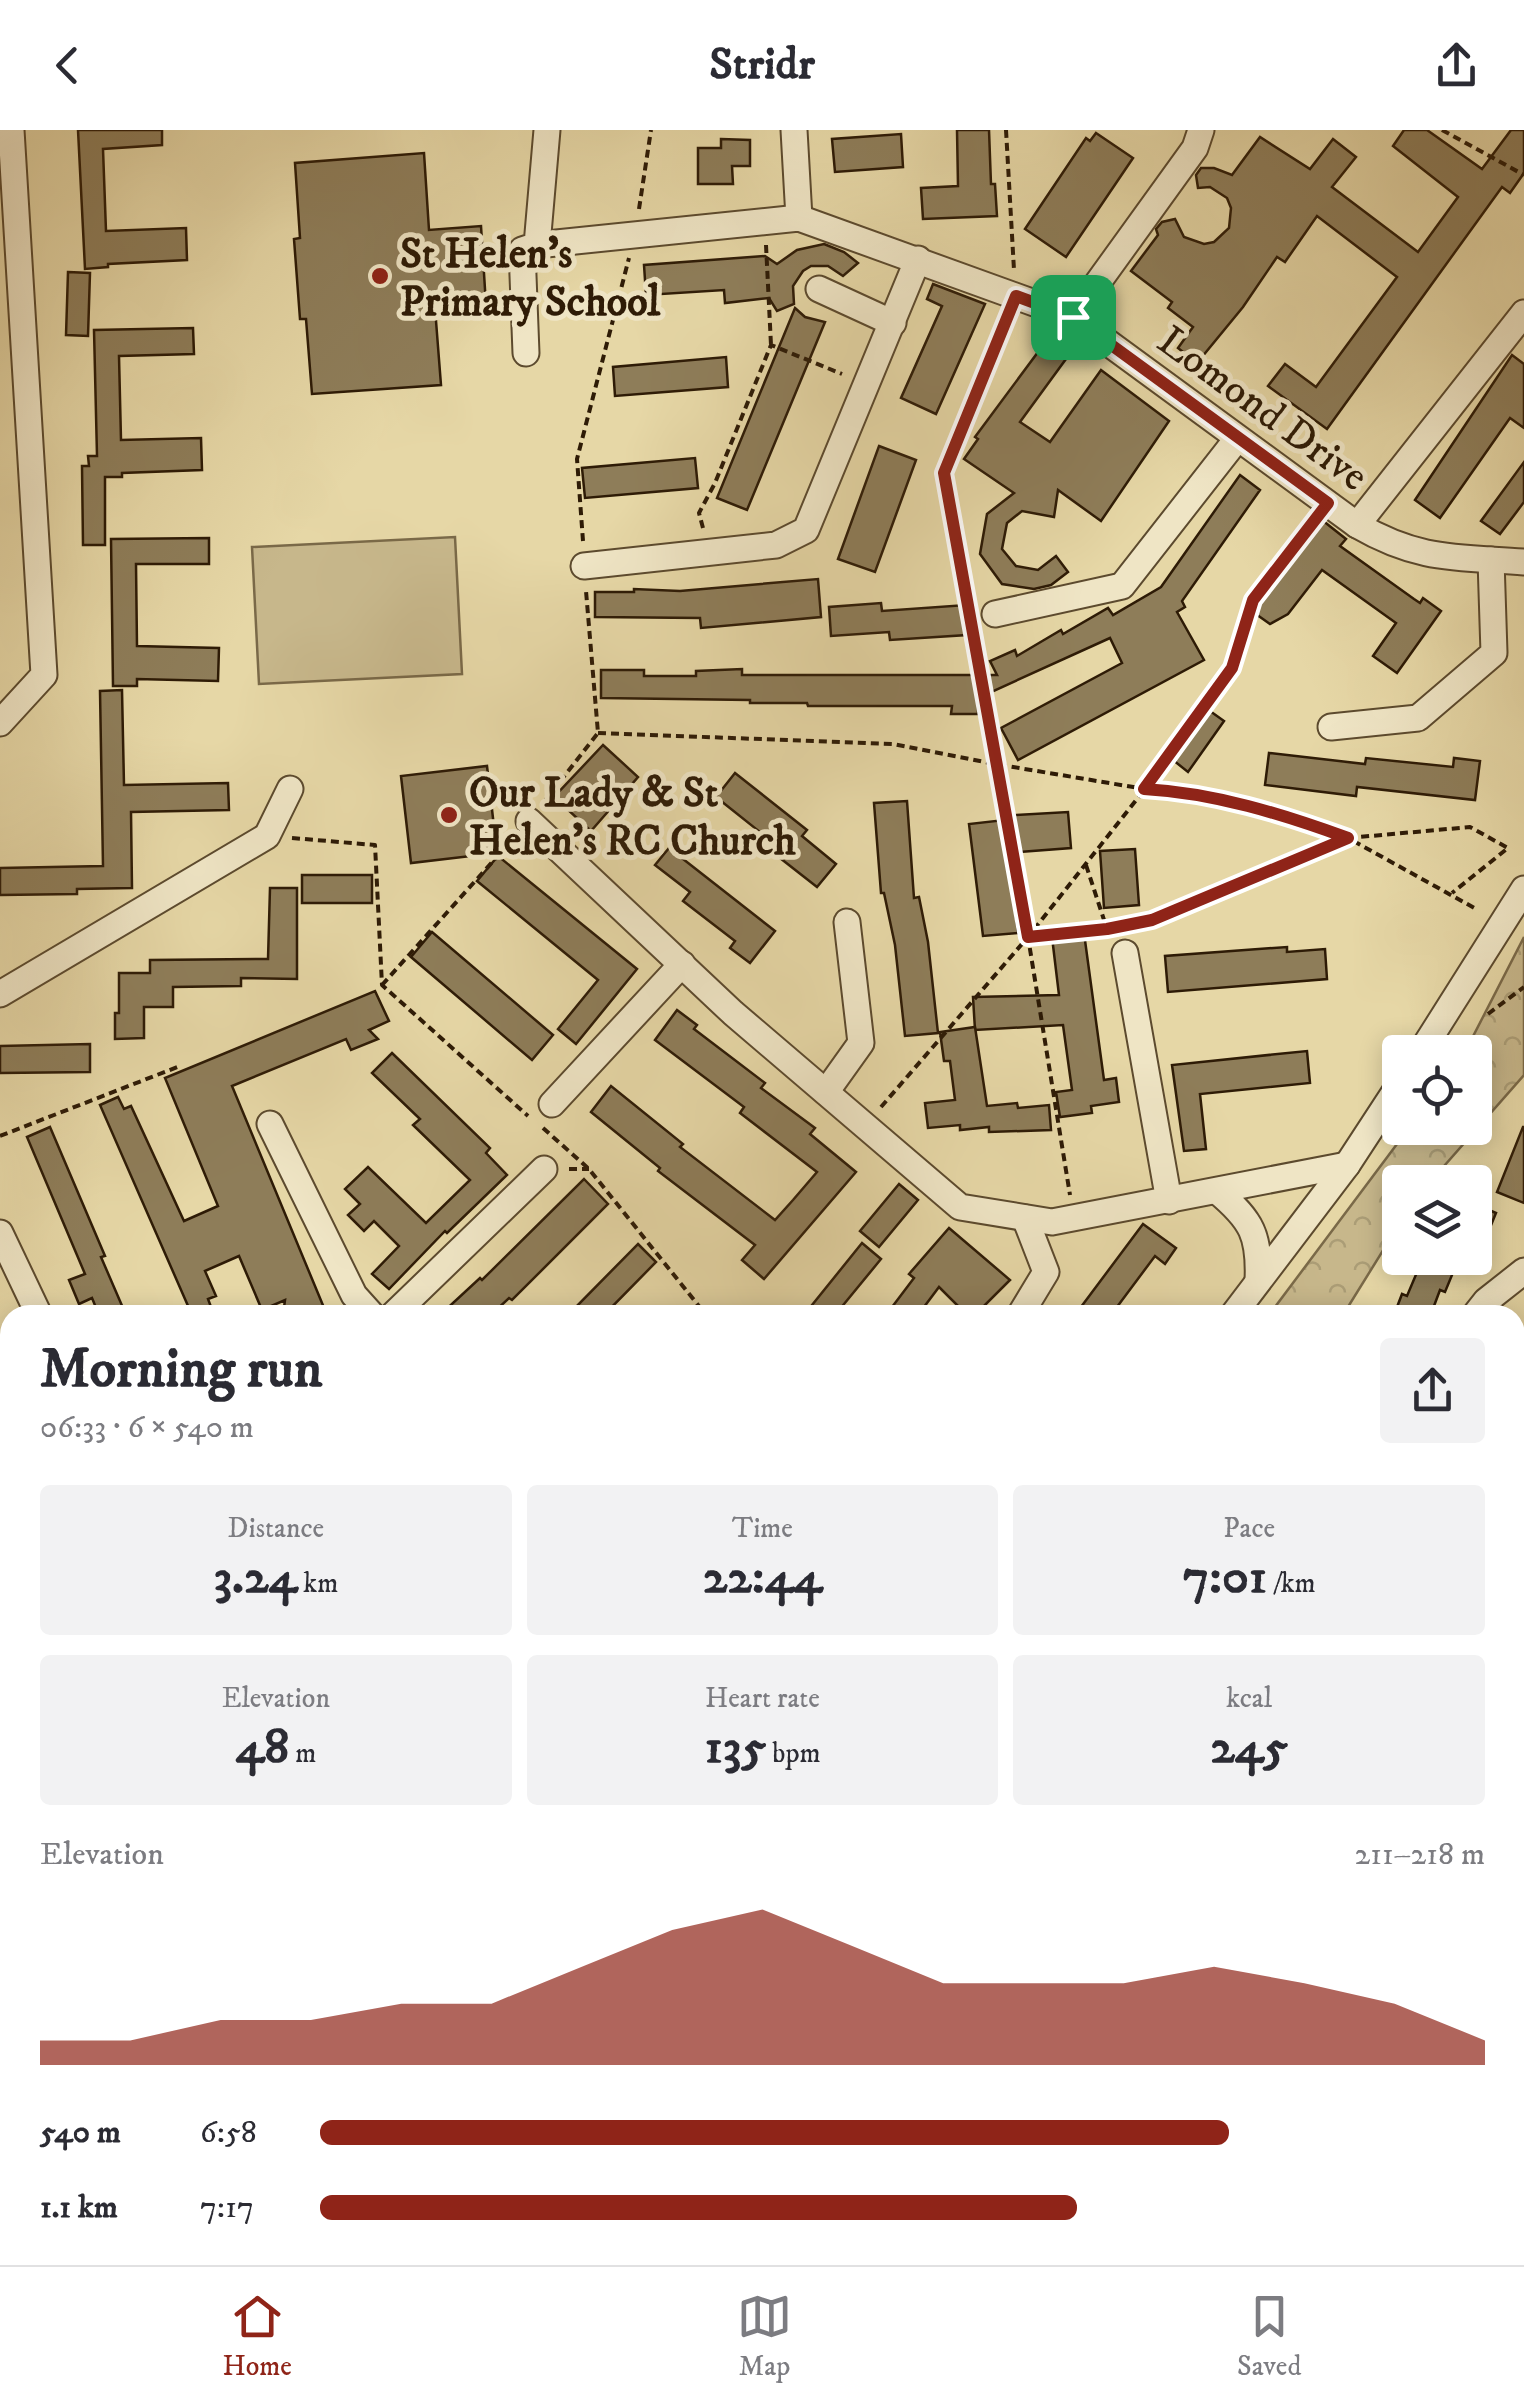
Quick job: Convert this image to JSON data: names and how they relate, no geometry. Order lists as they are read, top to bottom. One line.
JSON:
{"streets":{"street":["Lomond Drive"]},"places":["St Helen's Primary School","Our Lady & St Helen's RC Church"],"page":{"header":"Stridr","heading":["Morning run","06:33 · 6 × 540 m"],"stats":[["Distance","3.24 km"],["Time","22:44"],["Pace","7:01 /km"],["Elevation","48 m"],["Heart rate","135 bpm"],["kcal","245"]],"chart":["Elevation","211–218 m"],"list":[{"name":"540 m","note":"6:58"},{"name":"1.1 km","note":"7:17"}],"tabs":["Home","Map","Saved"]}}
